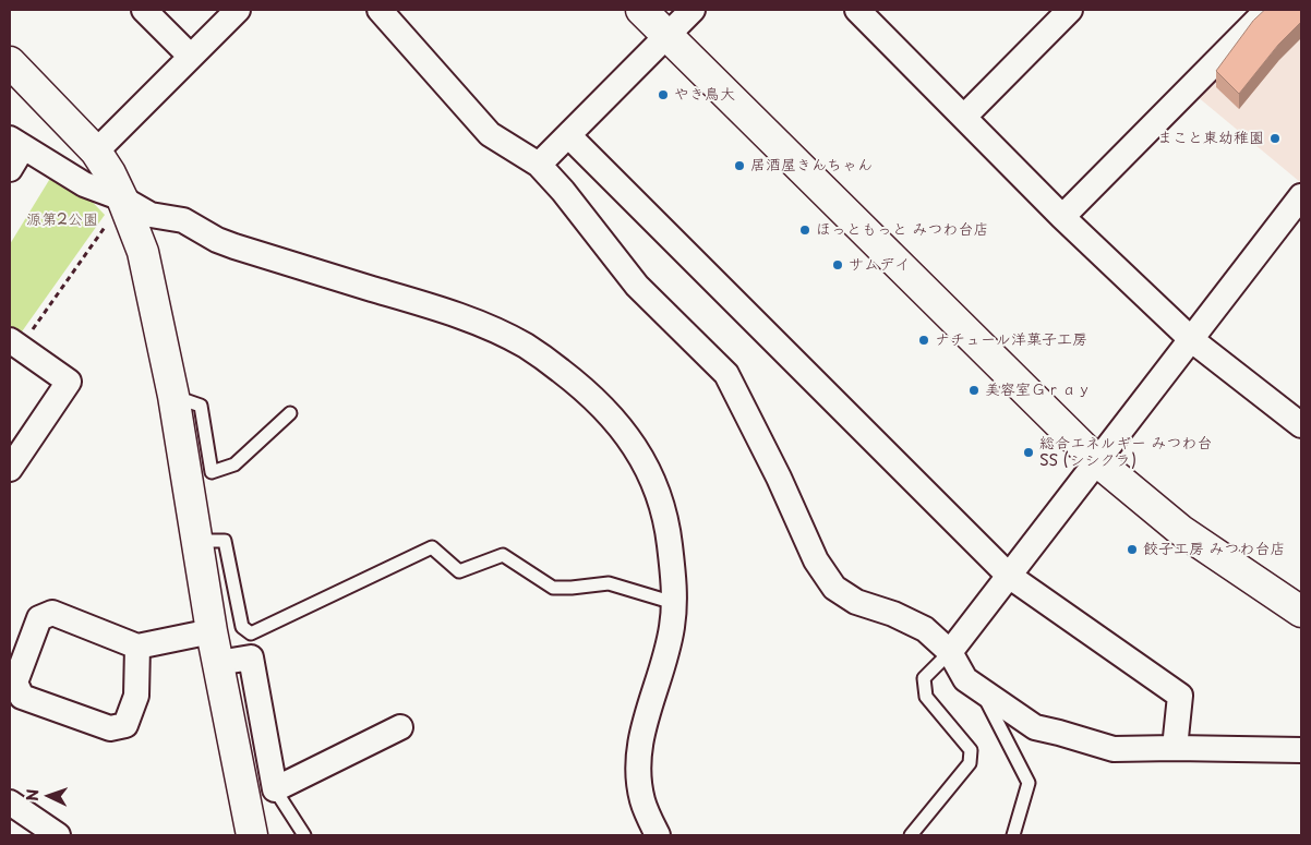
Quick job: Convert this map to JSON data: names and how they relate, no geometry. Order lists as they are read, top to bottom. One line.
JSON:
{"parks":["源第2公園"],"places":["やき鳥大","まこと東幼稚園","居酒屋きんちゃん","ほっともっと みつわ台店","サムデイ","ナチュール洋菓子工房","美容室Ｇｒａｙ","総合エネルギー みつわ台 SS (シシクラ)","餃子工房 みつわ台店"],"north":"left"}
